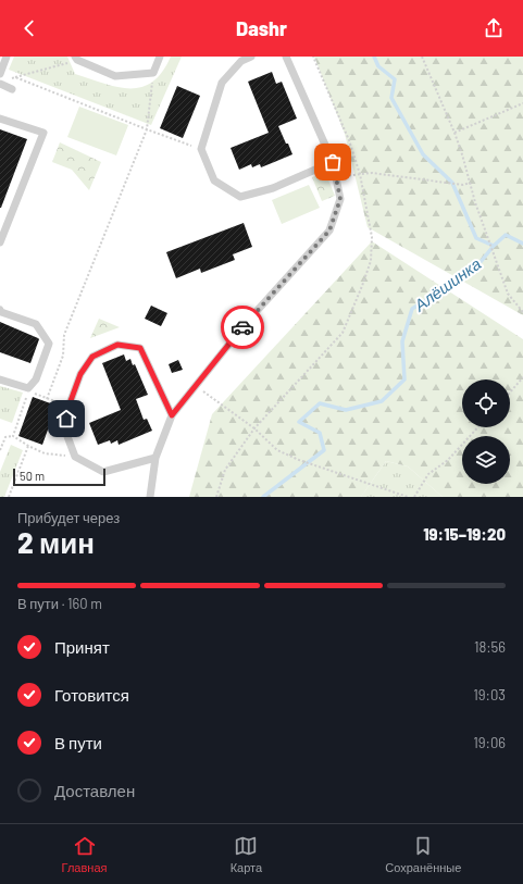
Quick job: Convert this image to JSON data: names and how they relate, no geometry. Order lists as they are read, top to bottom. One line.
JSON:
{"water":["Алёшинка"],"scale_bar":"50 m","page":{"header":"Dashr","scale":"50 m","heading":["2 мин","Прибудет через","19:15–19:20"],"bar":"В пути · 160 m","list":[["Принят","18:56"],["Готовится","19:03"],["В пути","19:06"],"Доставлен"],"tabs":["Главная","Карта","Сохранённые"]}}
